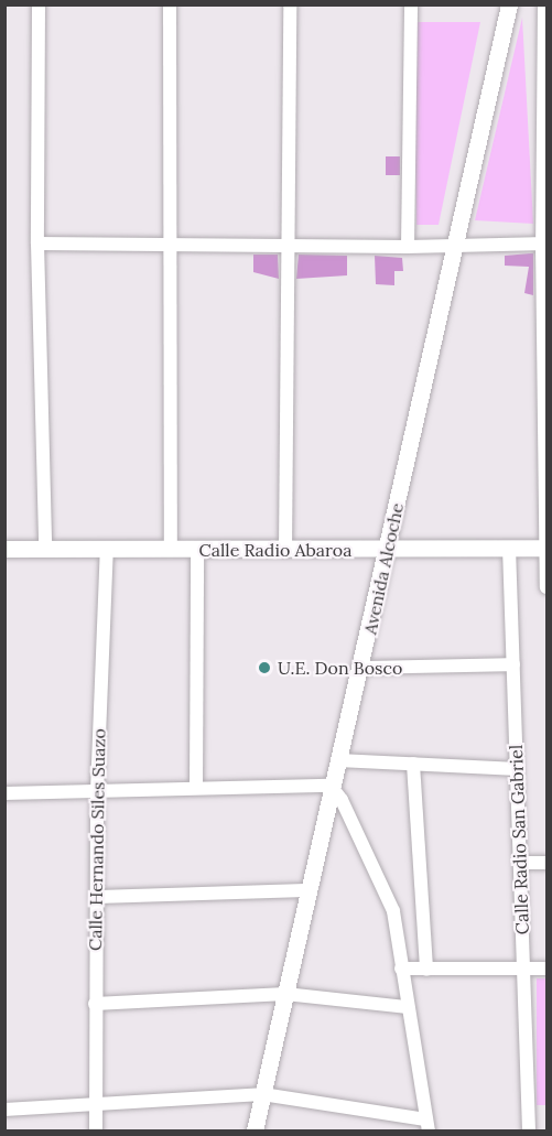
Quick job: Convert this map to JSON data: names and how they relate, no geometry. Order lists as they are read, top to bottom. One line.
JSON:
{"streets":{"street":["Calle Radio Abaroa","Avenida Alcoche","Calle Hernando Siles Suazo","Calle Radio San Gabriel"]},"crossings":[["Calle Radio Abaroa","Avenida Alcoche"],["Calle Radio Abaroa","Calle Hernando Siles Suazo"],["Calle Radio Abaroa","Calle Radio San Gabriel"]],"places":["U.E. Don Bosco"]}
